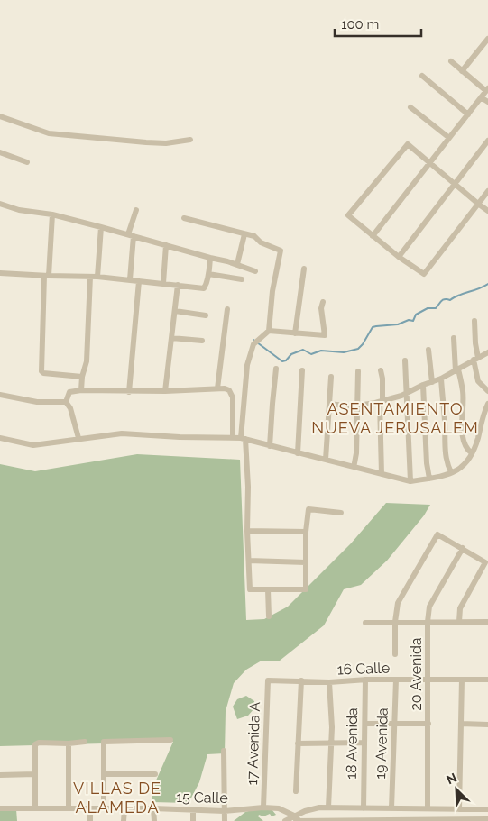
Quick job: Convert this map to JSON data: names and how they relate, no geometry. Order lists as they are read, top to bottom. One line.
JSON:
{"streets":{"street":["16 Calle","20 Avenida","17 Avenida A","18 Avenida","19 Avenida","15 Calle"]},"crossings":[["16 Calle","20 Avenida"],["16 Calle","17 Avenida A"],["16 Calle","18 Avenida"],["16 Calle","19 Avenida"],["17 Avenida A","15 Calle"]],"districts":["ASENTAMIENTO NUEVA JERUSALEM","VILLAS DE ALAMEDA"],"scale_bar":"100 m","north":"top left"}
